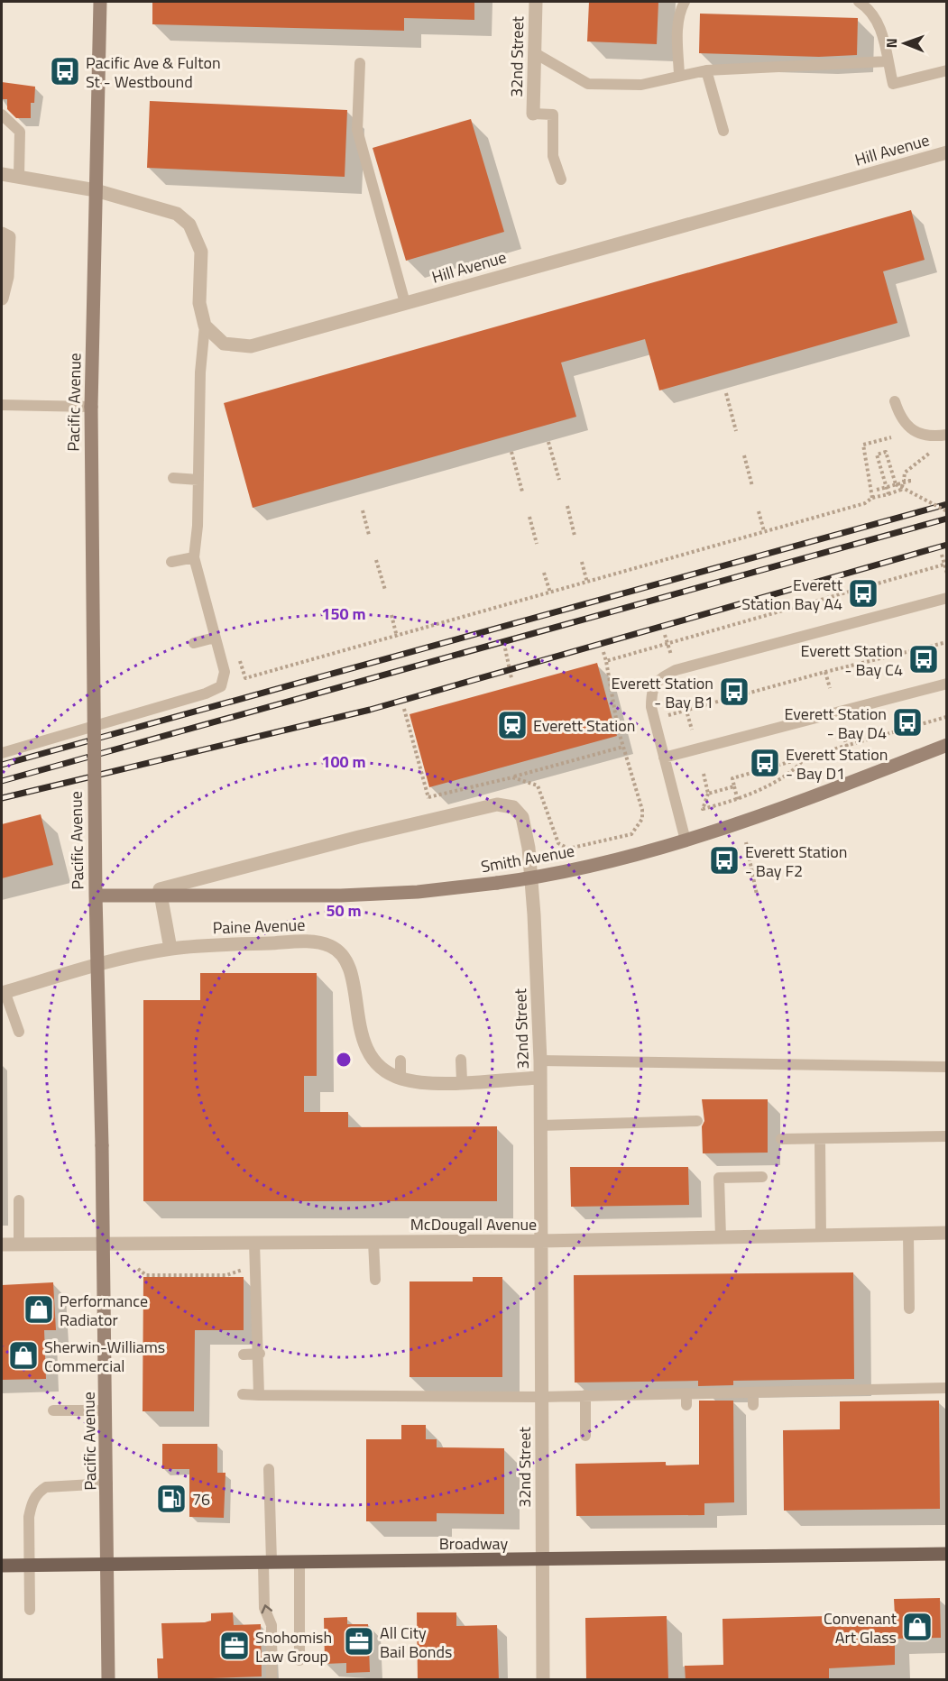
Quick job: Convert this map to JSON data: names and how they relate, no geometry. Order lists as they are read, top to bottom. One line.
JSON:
{"streets":{"main road":["Broadway"],"street":["32nd Street","Hill Avenue","Pacific Avenue","Smith Avenue","Paine Avenue","McDougall Avenue"]},"crossings":[["32nd Street","Smith Avenue"],["32nd Street","Paine Avenue"],["32nd Street","McDougall Avenue"],["32nd Street","Broadway"],["Pacific Avenue","Smith Avenue"],["Pacific Avenue","McDougall Avenue"],["Pacific Avenue","Broadway"]],"places":{"bus stop":["Pacific Ave & Fulton St - Westbound","Everett Station Bay A4","Everett Station - Bay C4","Everett Station - Bay B1","Everett Station - Bay D4","Everett Station - Bay D1","Everett Station - Bay F2"],"station":["Everett Station"],"shop":["Performance Radiator","Sherwin-Williams Commercial","Convenant Art Glass"],"fuel station":["76"],"office":["All City Bail Bonds","Snohomish Law Group"]},"north":"left","rings":["150 m","100 m","50 m"]}
